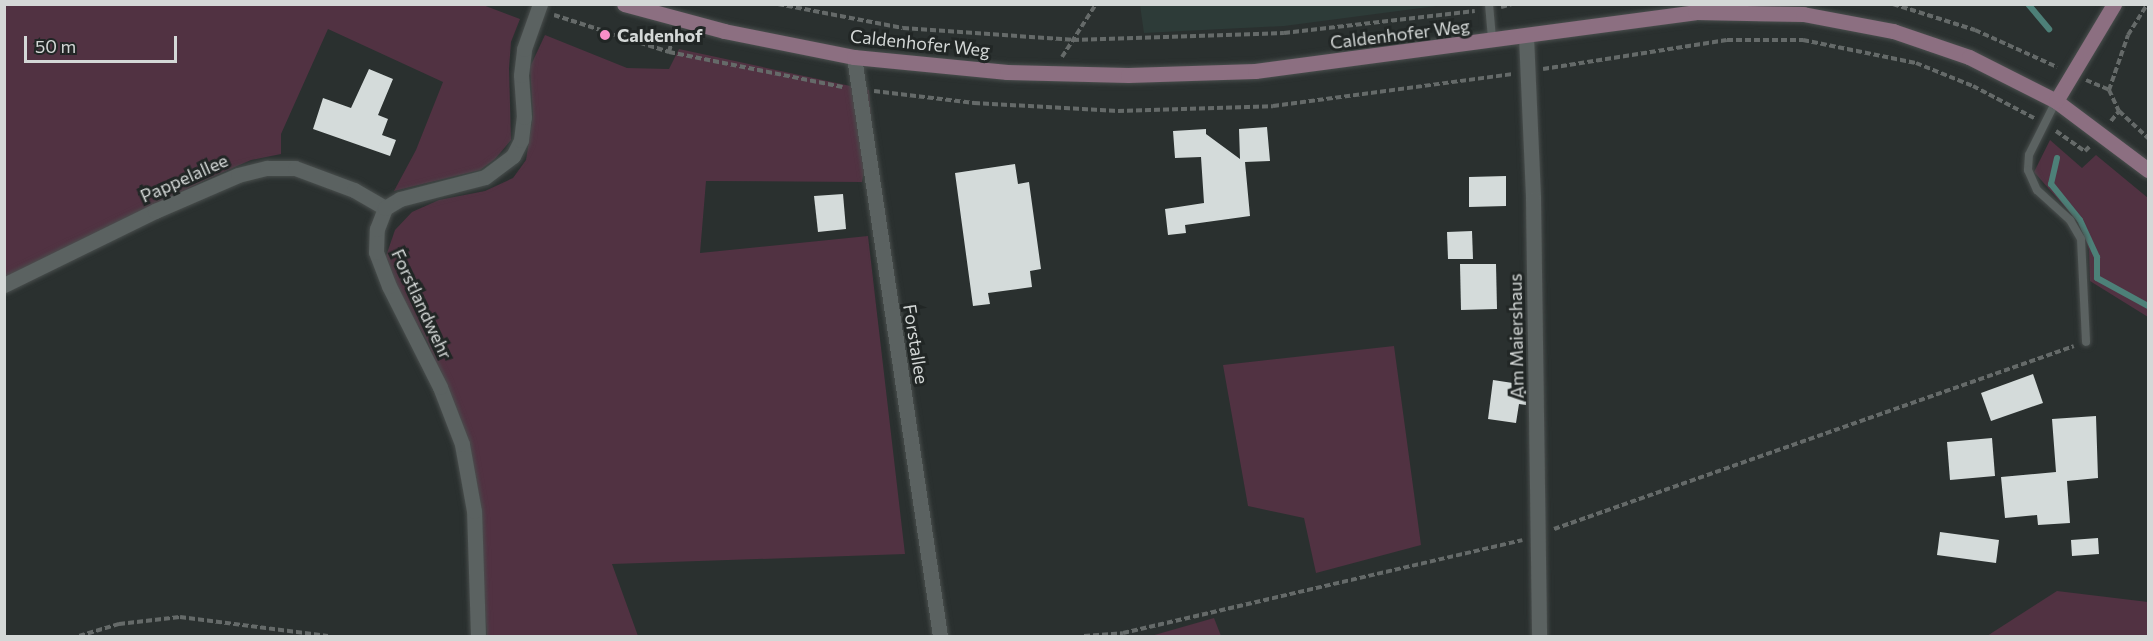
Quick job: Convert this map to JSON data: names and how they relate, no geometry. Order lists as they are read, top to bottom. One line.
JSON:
{"streets":{"main road":["Caldenhofer Weg"],"street":["Pappelallee","Forstlandwehr","Am Maiershaus","Forstallee"]},"crossings":[["Caldenhofer Weg","Am Maiershaus"],["Caldenhofer Weg","Forstallee"],["Pappelallee","Forstlandwehr"]],"places":["Caldenhof"],"scale_bar":"50 m"}
